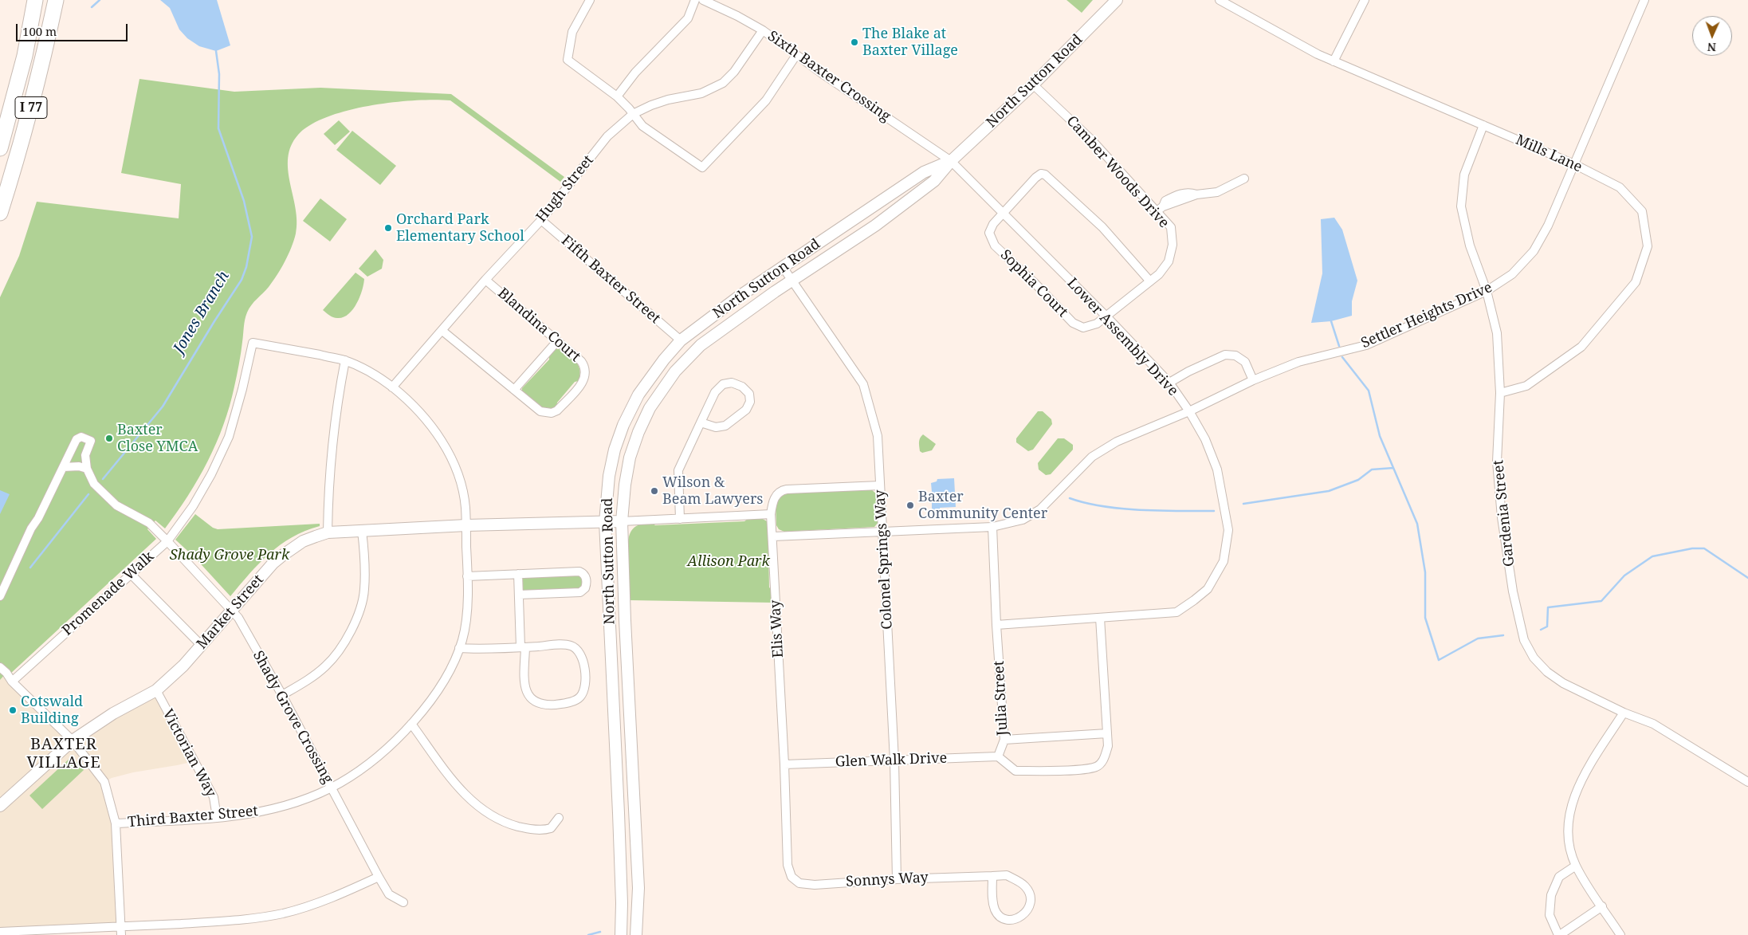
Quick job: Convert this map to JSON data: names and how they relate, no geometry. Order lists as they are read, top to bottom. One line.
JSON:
{"streets":{"highway":["I 77"],"main road":["North Sutton Road","Market Street"],"street":["Sixth Baxter Crossing","Mills Lane","Camber Woods Drive","Hugh Street","Fifth Baxter Street","Sophia Court","Settler Heights Drive","Blandina Court","Lower Assembly Drive","Gardenia Street","Colonel Springs Way","Promenade Walk","Elis Way","Julia Street","Shady Grove Crossing","Victorian Way","Glen Walk Drive","Third Baxter Street","Sonnys Way"]},"crossings":[["Sixth Baxter Crossing","North Sutton Road"],["Sixth Baxter Crossing","Hugh Street"],["Sixth Baxter Crossing","Lower Assembly Drive"],["North Sutton Road","Camber Woods Drive"],["North Sutton Road","Fifth Baxter Street"],["North Sutton Road","Lower Assembly Drive"],["North Sutton Road","Colonel Springs Way"],["North Sutton Road","Market Street"],["Mills Lane","Settler Heights Drive"],["Mills Lane","Gardenia Street"],["Camber Woods Drive","Sophia Court"],["Camber Woods Drive","Lower Assembly Drive"],["Hugh Street","Fifth Baxter Street"],["Hugh Street","Blandina Court"],["Hugh Street","Third Baxter Street"],["Sophia Court","Lower Assembly Drive"],["Settler Heights Drive","Lower Assembly Drive"],["Settler Heights Drive","Gardenia Street"],["Lower Assembly Drive","Julia Street"],["Colonel Springs Way","Elis Way"],["Colonel Springs Way","Glen Walk Drive"],["Colonel Springs Way","Sonnys Way"],["Promenade Walk","Shady Grove Crossing"],["Promenade Walk","Third Baxter Street"],["Market Street","Shady Grove Crossing"],["Market Street","Victorian Way"],["Market Street","Third Baxter Street"],["Elis Way","Glen Walk Drive"],["Elis Way","Sonnys Way"],["Julia Street","Glen Walk Drive"],["Shady Grove Crossing","Third Baxter Street"],["Victorian Way","Third Baxter Street"]],"districts":["BAXTER VILLAGE"],"water":["Jones Branch"],"parks":["Shady Grove Park","Allison Park"],"places":["The Blake at Baxter Village","Orchard Park Elementary School","Baxter Close YMCA","Wilson & Beam Lawyers","Baxter Community Center","Cotswald Building"],"scale_bar":"100 m","north":"bottom"}
